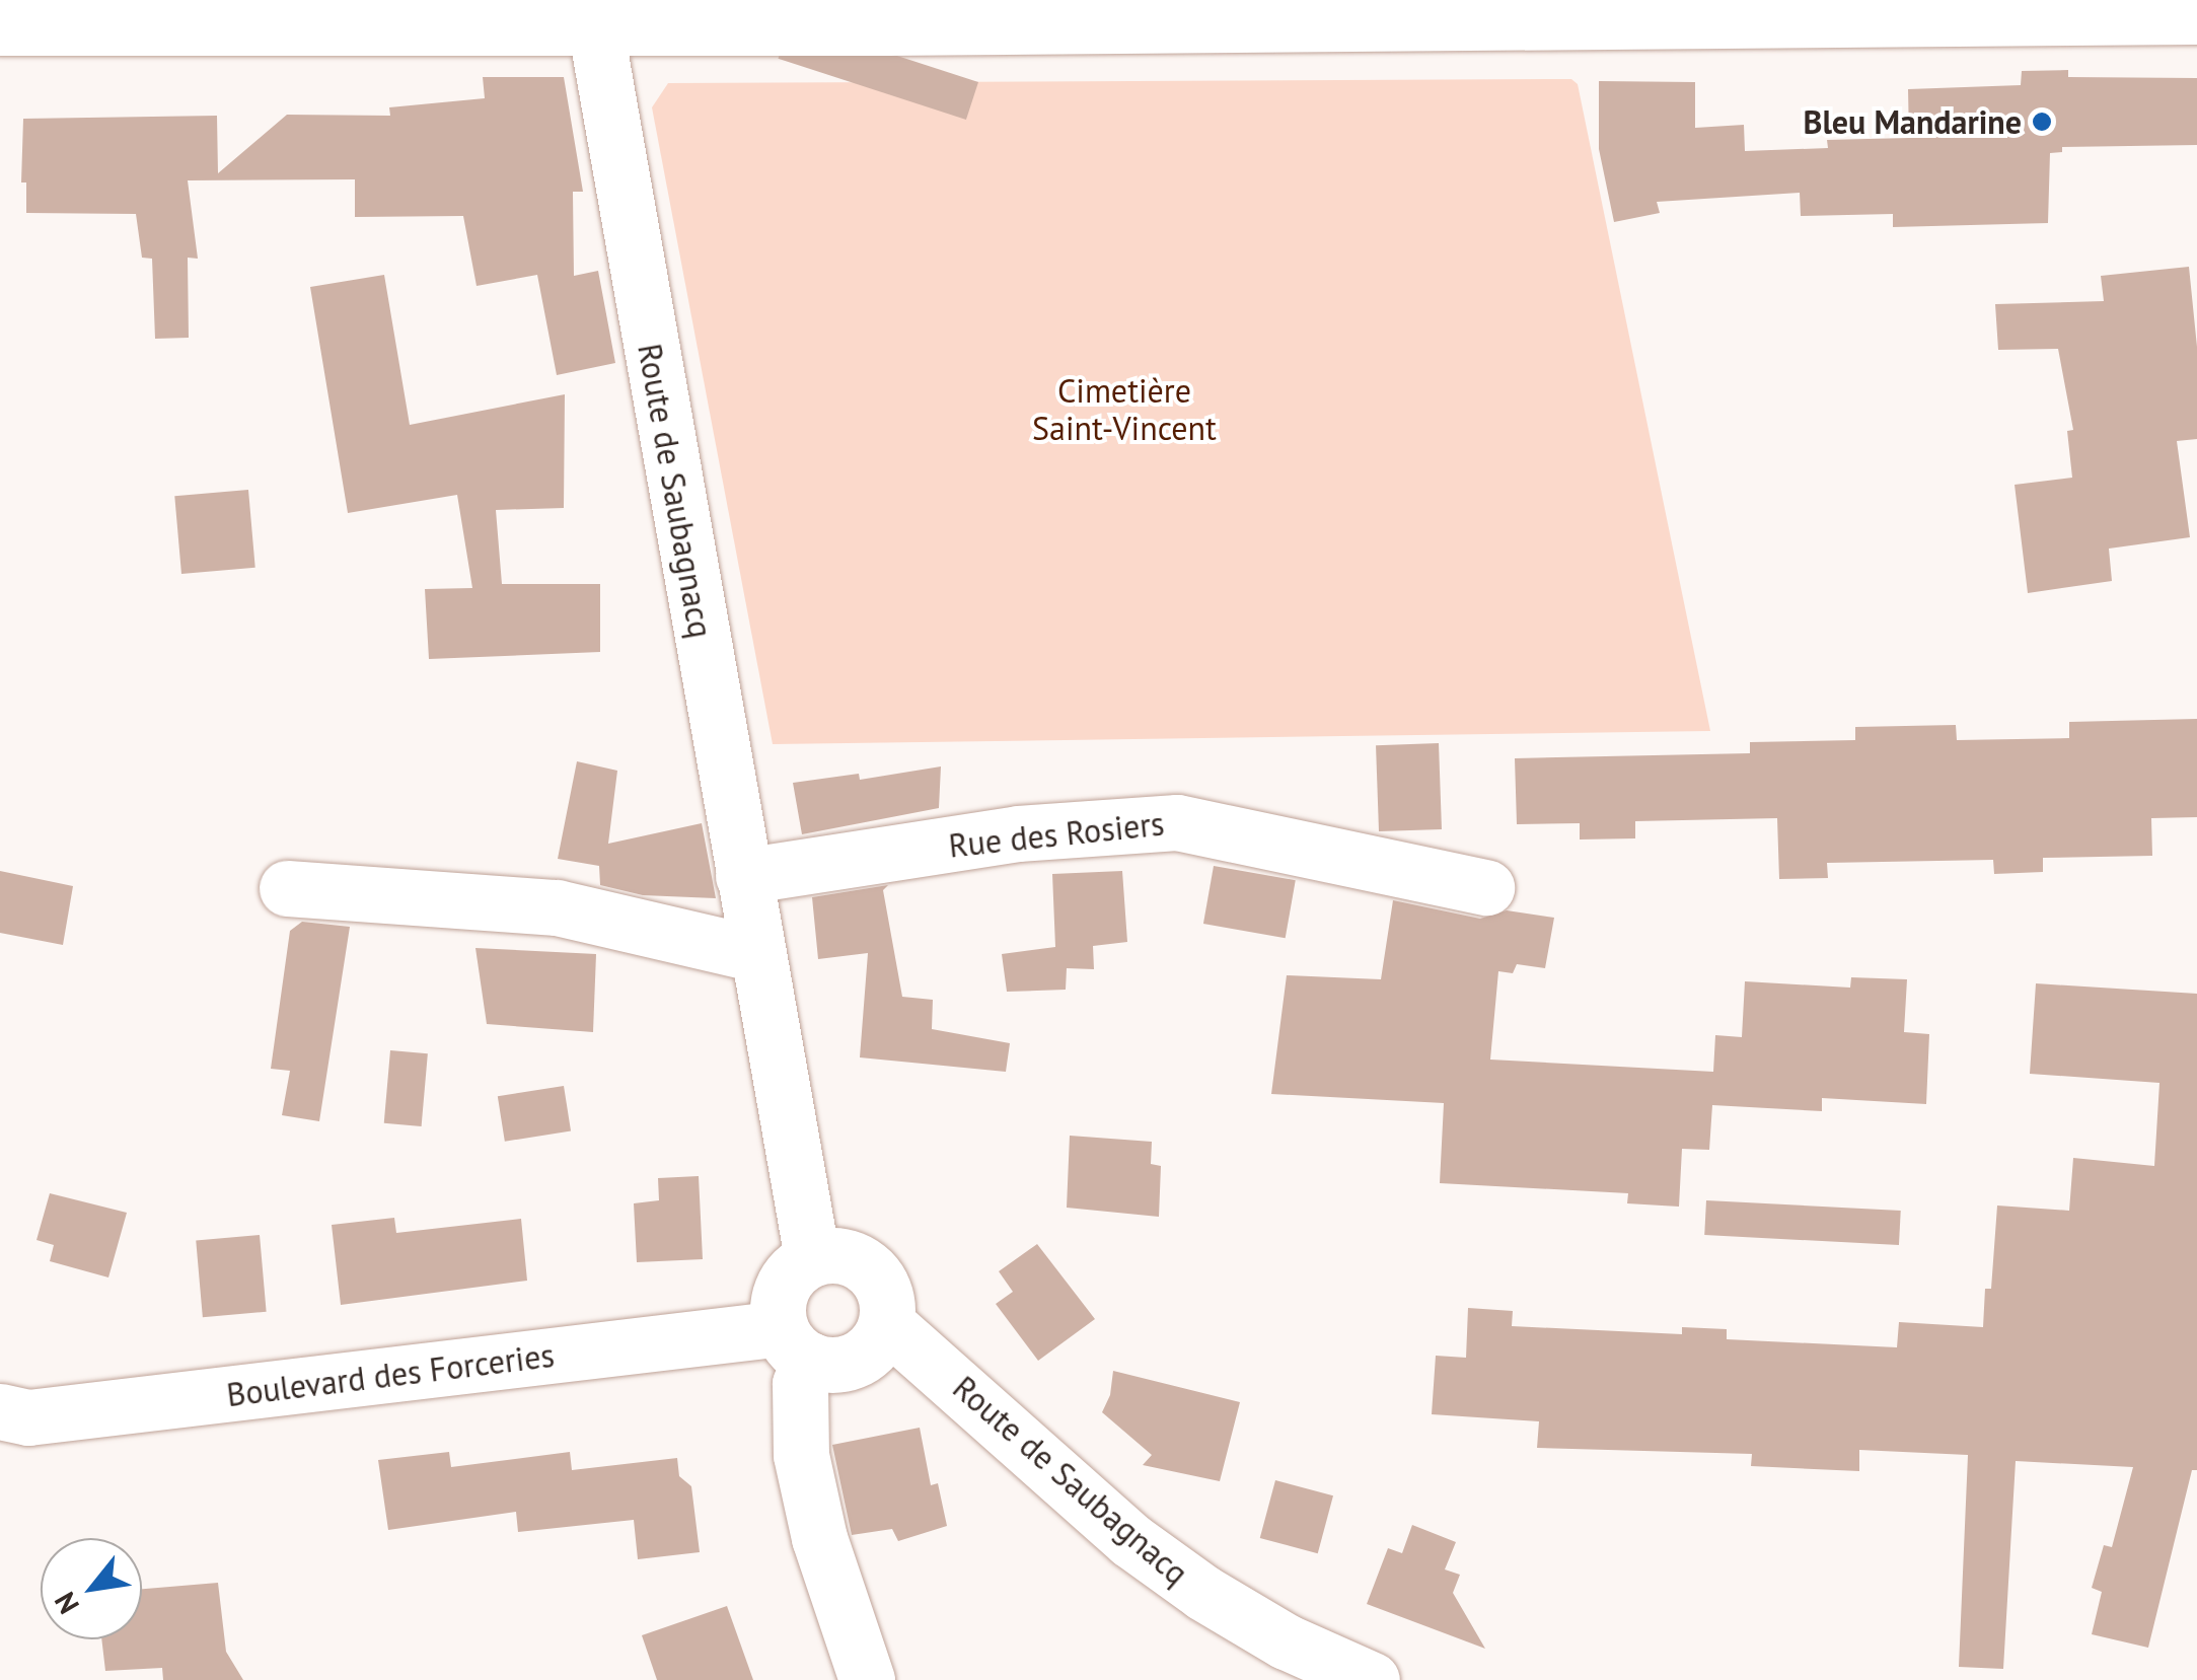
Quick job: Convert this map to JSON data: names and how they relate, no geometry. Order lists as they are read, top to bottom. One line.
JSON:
{"streets":{"street":["Route de Saubagnacq","Rue des Rosiers","Boulevard des Forceries"]},"crossings":[["Route de Saubagnacq","Rue des Rosiers"],["Route de Saubagnacq","Boulevard des Forceries"]],"parks":["Cimetière Saint-Vincent"],"places":["Bleu Mandarine"],"north":"bottom left"}
